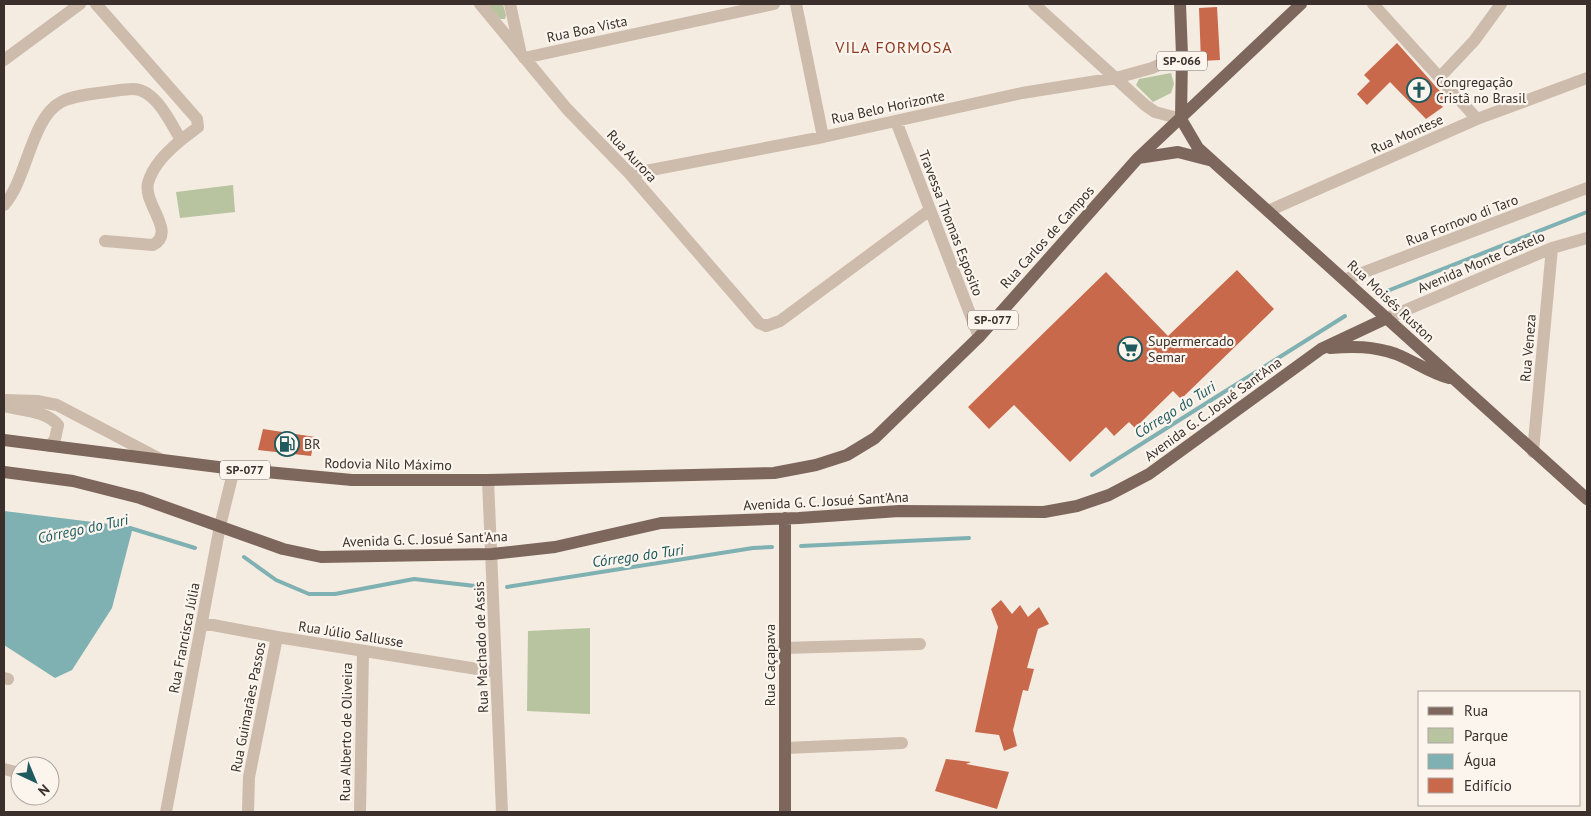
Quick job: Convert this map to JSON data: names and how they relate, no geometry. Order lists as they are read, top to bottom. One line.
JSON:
{"streets":{"main road":["SP-066","Rua Carlos de Campos","Rua Moisés Ruston","SP-077","Avenida G. C. Josué Sant'Ana","Rodovia Nilo Máximo","Rua Caçapava"],"street":["Rua Boa Vista","Rua Belo Horizonte","Rua Montese","Rua Aurora","Rua Fornovo di Taro","Travessa Thomas Esposito","Avenida Monte Castelo","Rua Veneza","Rua Júlio Sallusse","Rua Francisca Júlia","Rua Machado de Assis","Rua Guimarães Passos","Rua Alberto de Oliveira"]},"crossings":[["Rua Boa Vista","Rua Aurora"],["SP-066","Rua Belo Horizonte"],["SP-066","Rua Carlos de Campos"],["SP-066","Rua Moisés Ruston"],["Rua Belo Horizonte","Rua Aurora"],["Rua Belo Horizonte","Travessa Thomas Esposito"],["Rua Montese","Rua Moisés Ruston"],["Rua Aurora","Travessa Thomas Esposito"],["Rua Fornovo di Taro","Rua Moisés Ruston"],["Travessa Thomas Esposito","Rua Carlos de Campos"],["Rua Carlos de Campos","Rua Moisés Ruston"],["Rua Carlos de Campos","Rodovia Nilo Máximo"],["Avenida Monte Castelo","Rua Moisés Ruston"],["Avenida Monte Castelo","Rua Veneza"],["Avenida Monte Castelo","Avenida G. C. Josué Sant'Ana"],["Rua Moisés Ruston","Rua Veneza"],["Rua Moisés Ruston","Avenida G. C. Josué Sant'Ana"],["Avenida G. C. Josué Sant'Ana","Rua Francisca Júlia"],["Avenida G. C. Josué Sant'Ana","Rua Machado de Assis"],["Avenida G. C. Josué Sant'Ana","Rua Caçapava"],["Rodovia Nilo Máximo","Rua Francisca Júlia"],["Rodovia Nilo Máximo","Rua Machado de Assis"],["Rua Júlio Sallusse","Rua Francisca Júlia"],["Rua Júlio Sallusse","Rua Machado de Assis"],["Rua Júlio Sallusse","Rua Guimarães Passos"],["Rua Júlio Sallusse","Rua Alberto de Oliveira"]],"districts":["VILA FORMOSA"],"water":["Córrego do Turi"],"places":{"church":["Congregação Cristã no Brasil"],"supermarket":["Supermercado Semar"],"fuel station":["BR"]},"legend":["Rua","Parque","Água","Edifício"],"north":"bottom right"}
